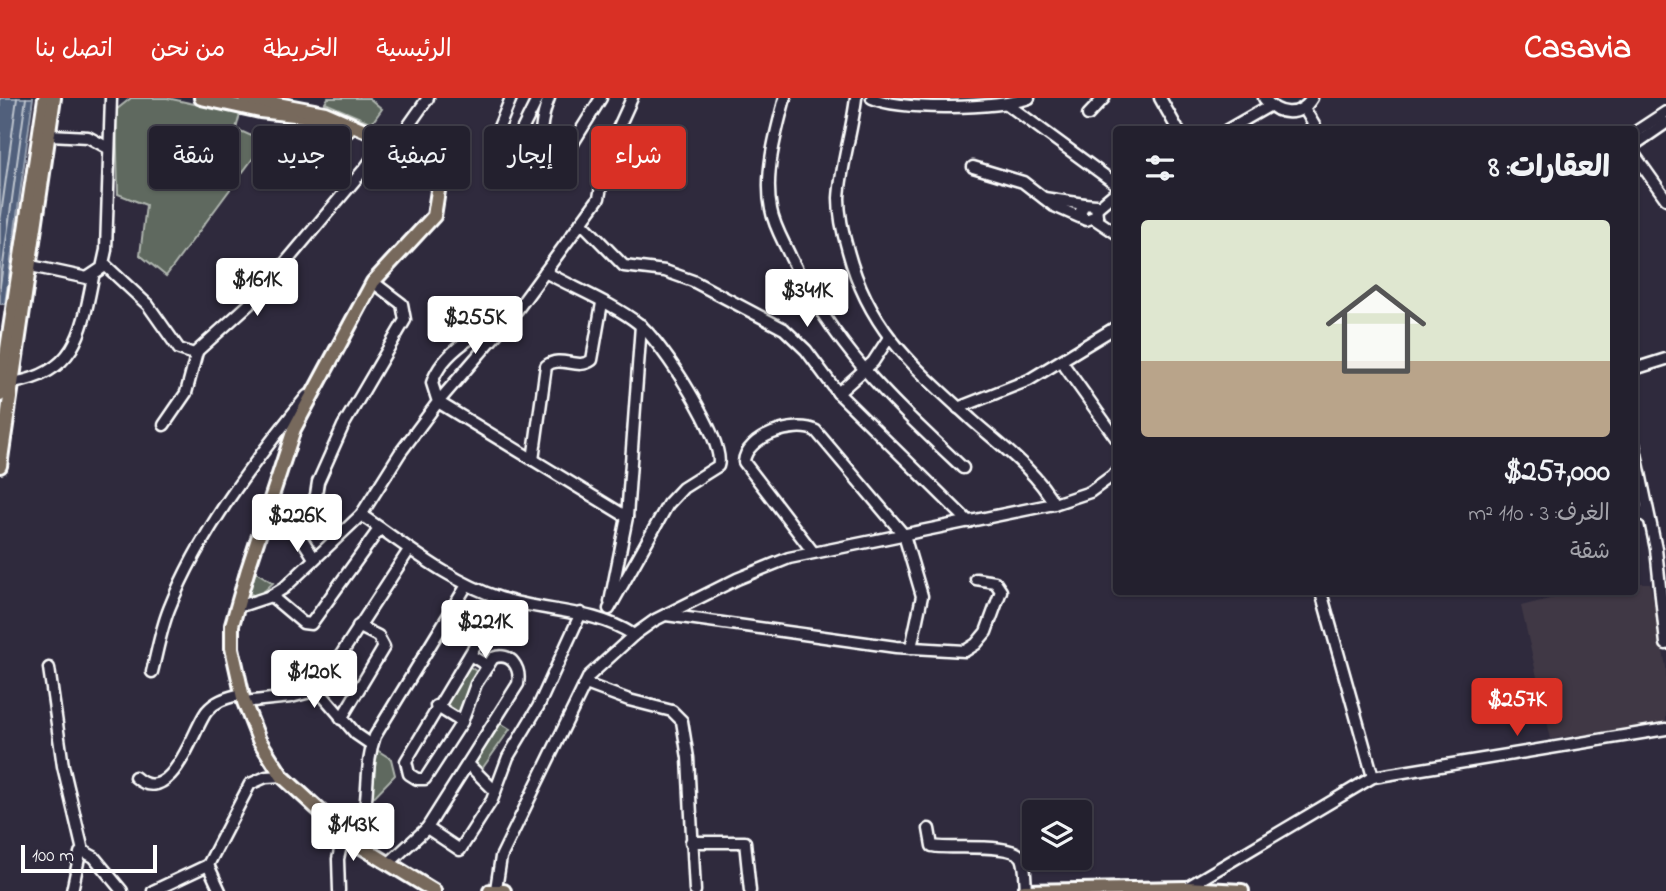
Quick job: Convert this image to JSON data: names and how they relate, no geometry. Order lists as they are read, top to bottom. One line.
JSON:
{"scale_bar":"100 m","page":{"header":"Casavia","nav":["الرئيسية","الخريطة","من نحن","اتصل بنا"],"chip":["شراء","إيجار","تصفية","جديد","شقة"],"heading":"العقارات: 8","list":[{"name":"$257,000","note":"الغرف: 3 · 110 m² · شقة"}],"price":["$161K","$341K","$255K","$226K","$221K","$120K","$257K","$143K"],"scale":"100 m"}}
